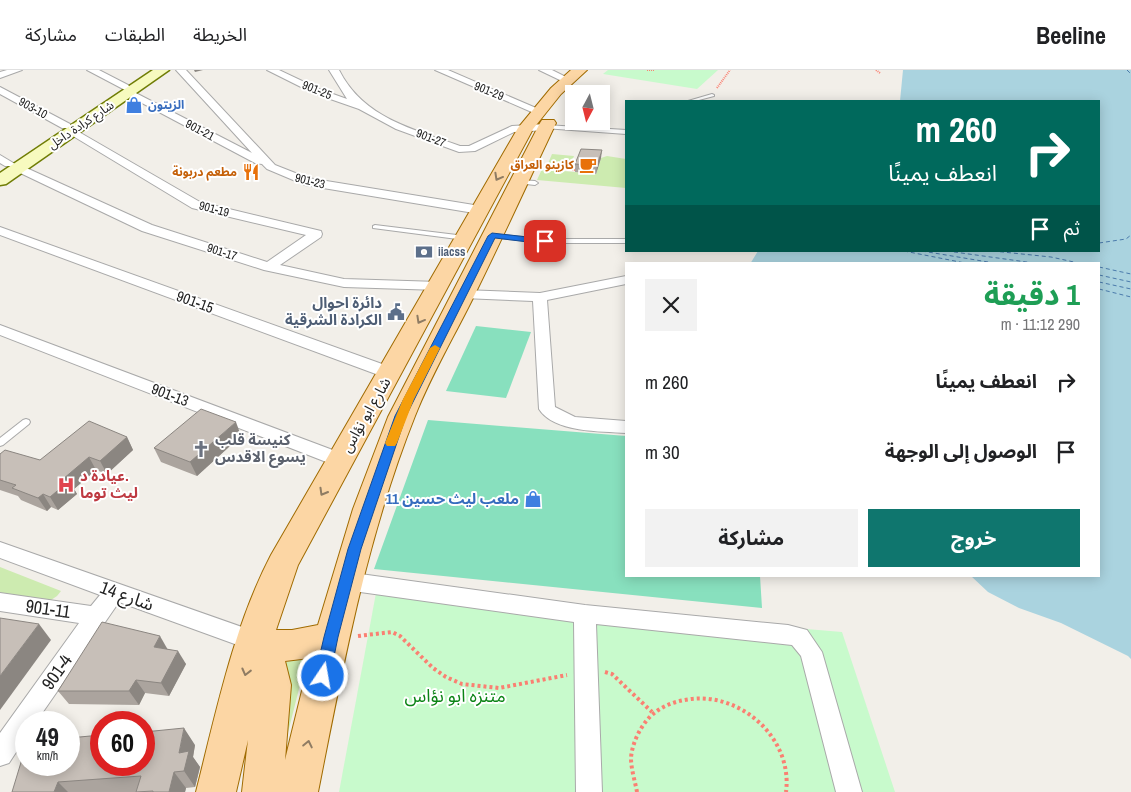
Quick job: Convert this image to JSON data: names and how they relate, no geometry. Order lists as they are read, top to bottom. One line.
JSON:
{"streets":{"main road":["شارع كرادة داخل","شارع ابو نؤاس"],"street":["901-25","901-29","903-10","901-21","901-27","901-23","901-19","901-17","901-15","901-13","شارع 14","901-11","901-4"]},"crossings":[["901-25","901-27"],["901-29","901-27"],["901-29","شارع ابو نؤاس"],["903-10","شارع كرادة داخل"],["903-10","901-19"],["شارع كرادة داخل","901-21"],["شارع كرادة داخل","901-19"],["شارع كرادة داخل","901-17"],["901-21","901-23"],["901-27","شارع ابو نؤاس"],["901-23","شارع ابو نؤاس"],["901-19","901-17"],["901-17","شارع ابو نؤاس"],["901-15","شارع ابو نؤاس"],["901-13","شارع ابو نؤاس"],["شارع ابو نؤاس","شارع 14"],["شارع 14","901-4"],["901-11","901-4"]],"parks":["متنزه ابو نؤاس"],"places":{"shop":["الزيتون","ملعب ليث حسين 11"],"cafe":["كازينو العراق"],"restaurant":["مطعم دربونة"],"bank":["iiacss"],"public building":["دائرة احوال الكرادة الشرقية"],"church":["كنيسة قلب يسوع الاقدس"],"hospital":["عيادة د. ليث توما"]},"north":"bottom","page":{"header":"Beeline","nav":["الخريطة","الطبقات","مشاركة"],"turn":["260 m","انعطف يمينًا"],"then":"ثم","heading":["1 دقيقة","290 m · 11:12"],"list":[{"name":"انعطف يمينًا","value":"260 m"},{"name":"الوصول إلى الوجهة","value":"30 m"}],"buttons":["خروج","مشاركة"],"speed":"49 km/h","limit":"60"}}
